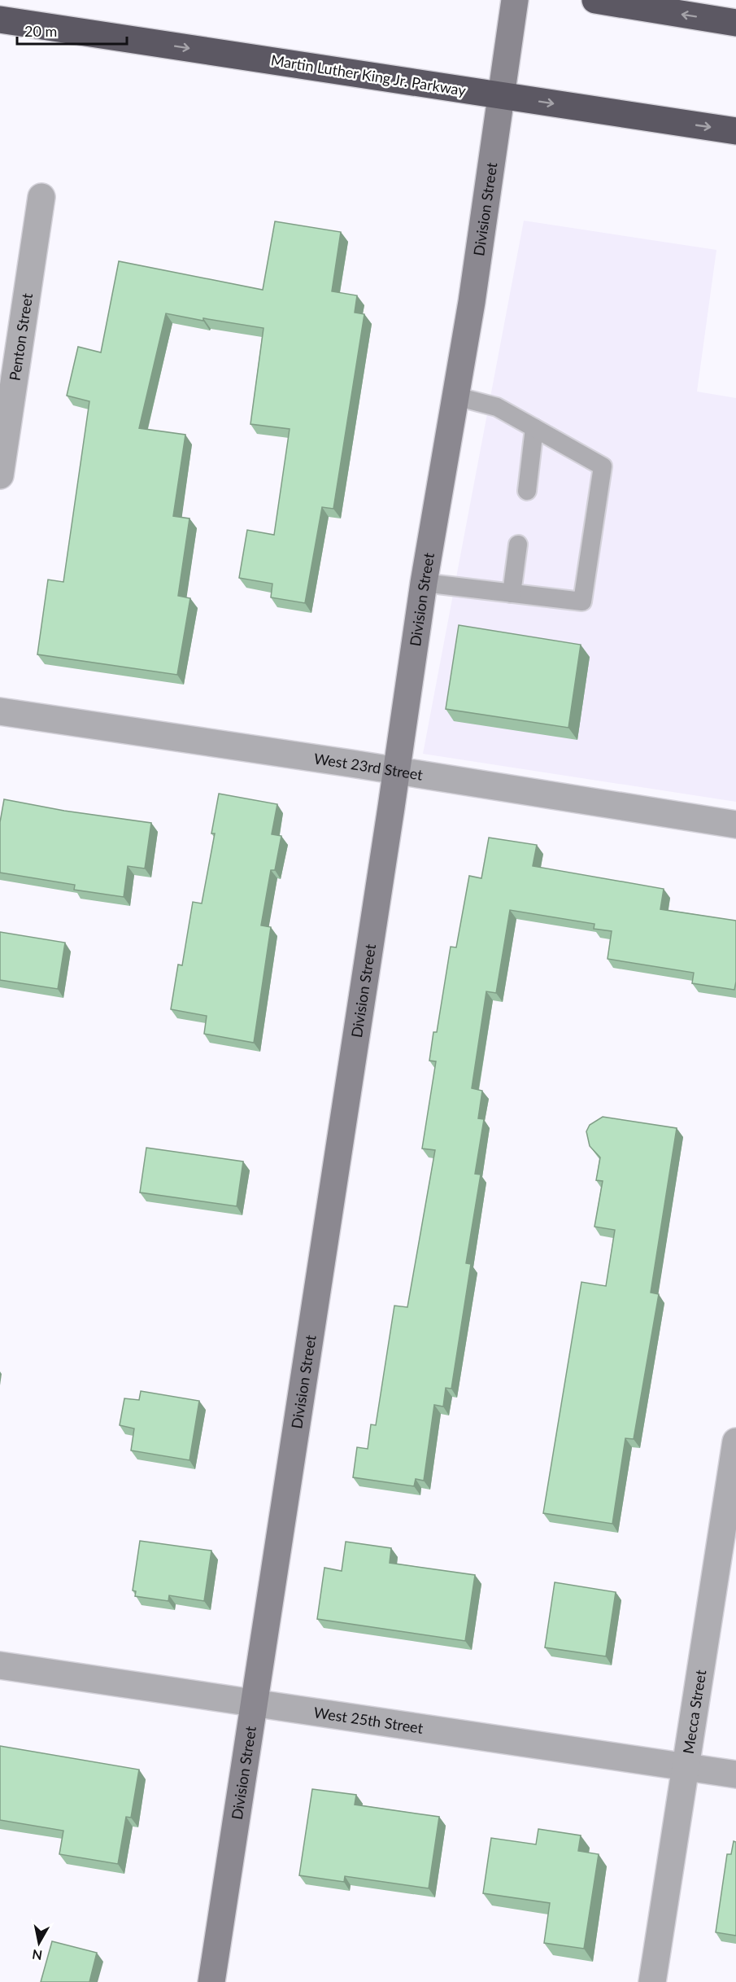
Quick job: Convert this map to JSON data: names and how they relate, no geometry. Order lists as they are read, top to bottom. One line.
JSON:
{"streets":{"highway":["Martin Luther King Jr. Parkway"],"street":["Division Street","Penton Street","West 23rd Street","Mecca Street","West 25th Street"]},"crossings":[["Martin Luther King Jr. Parkway","Division Street"],["Division Street","West 23rd Street"],["Division Street","West 25th Street"],["Mecca Street","West 25th Street"]],"one_way":["Martin Luther King Jr. Parkway"],"scale_bar":"20 m","north":"bottom"}
